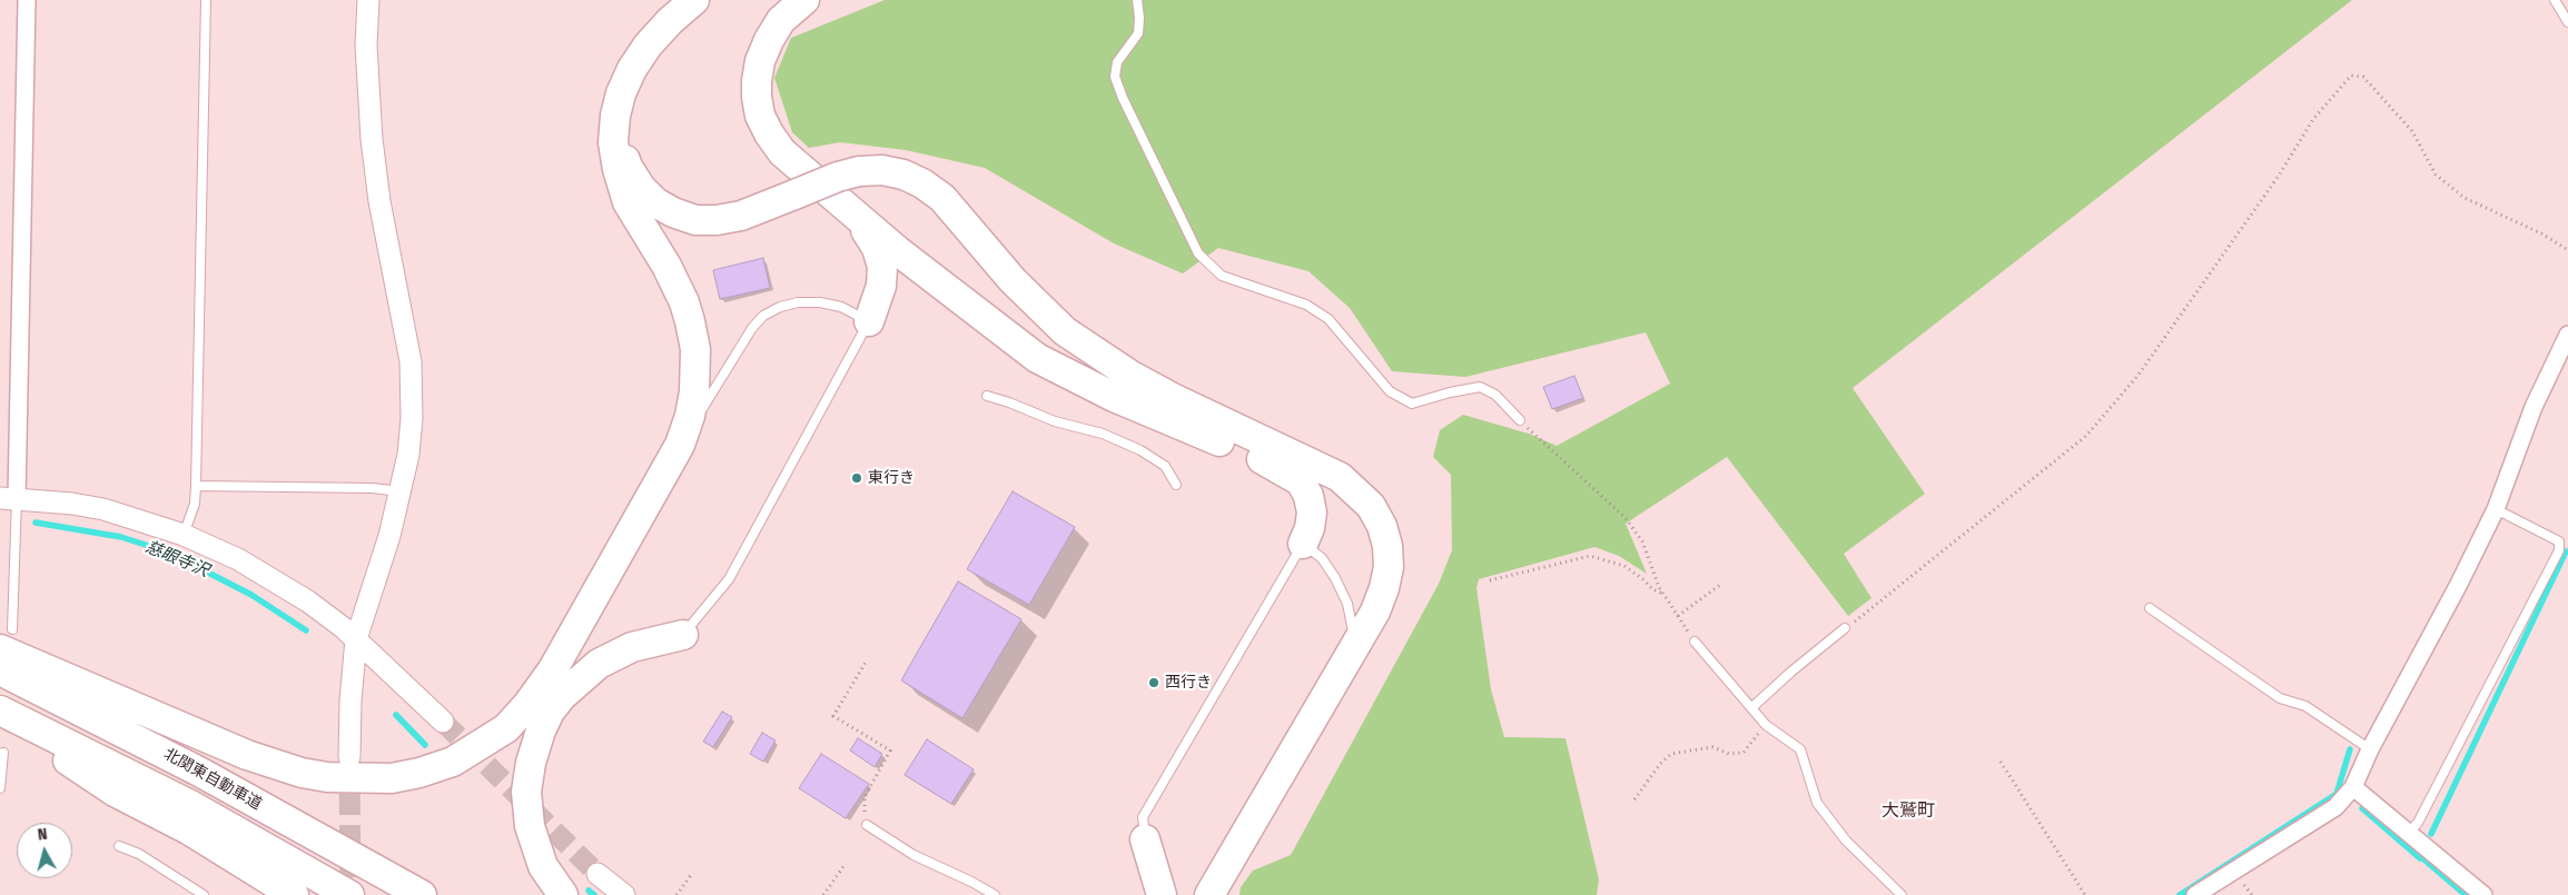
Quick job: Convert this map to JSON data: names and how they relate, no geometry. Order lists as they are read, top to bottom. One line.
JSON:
{"streets":{"highway":["北関東自動車道"]},"districts":["大鷲町"],"water":["慈眼寺沢"],"places":["東行き","西行き"],"north":"top"}
